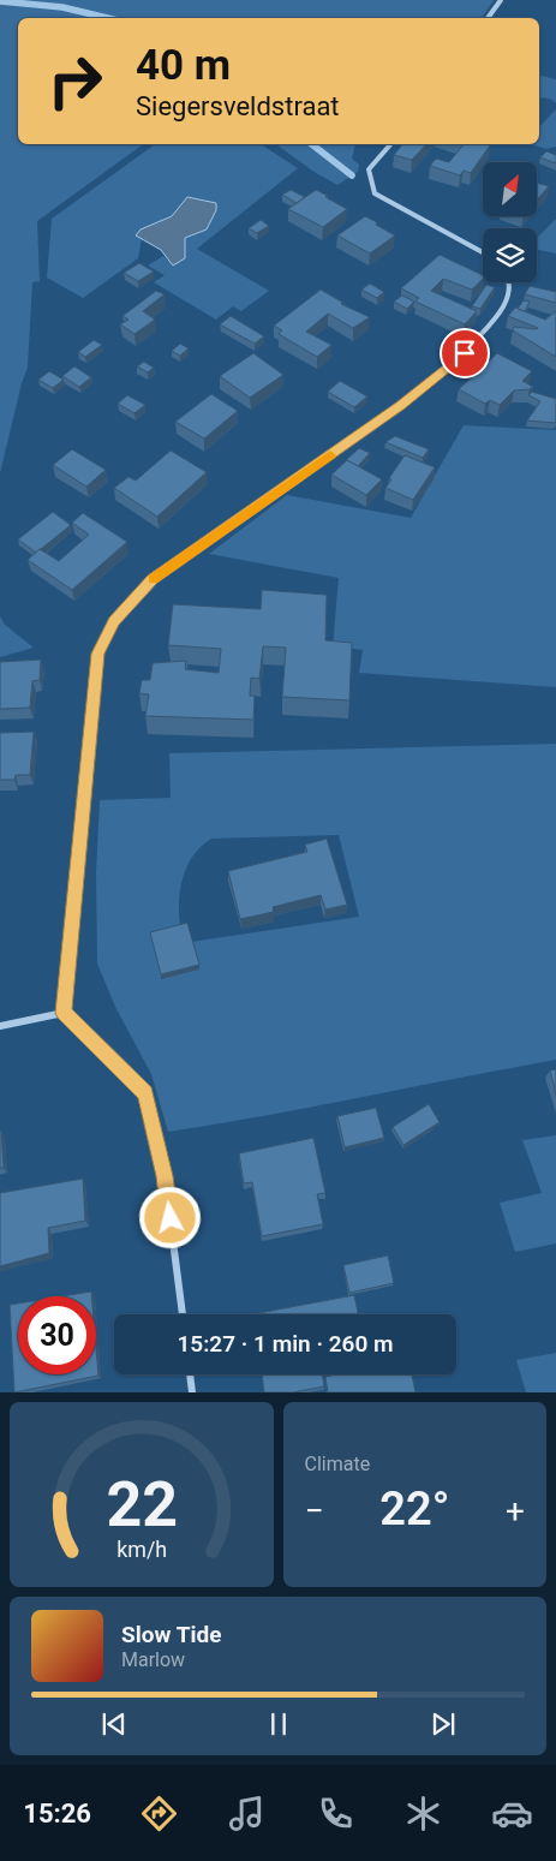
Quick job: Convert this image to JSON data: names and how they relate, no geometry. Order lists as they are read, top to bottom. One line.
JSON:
{"north":"top right","page":{"turn":["40 m","Siegersveldstraat"],"limit":"30","trip":"15:27 · 1 min · 260 m","tile":"Climate","heat":["−","22°","+"],"song":["Slow Tide","Marlow"],"tabs":"15:26","gauge":["22","km/h"]}}
